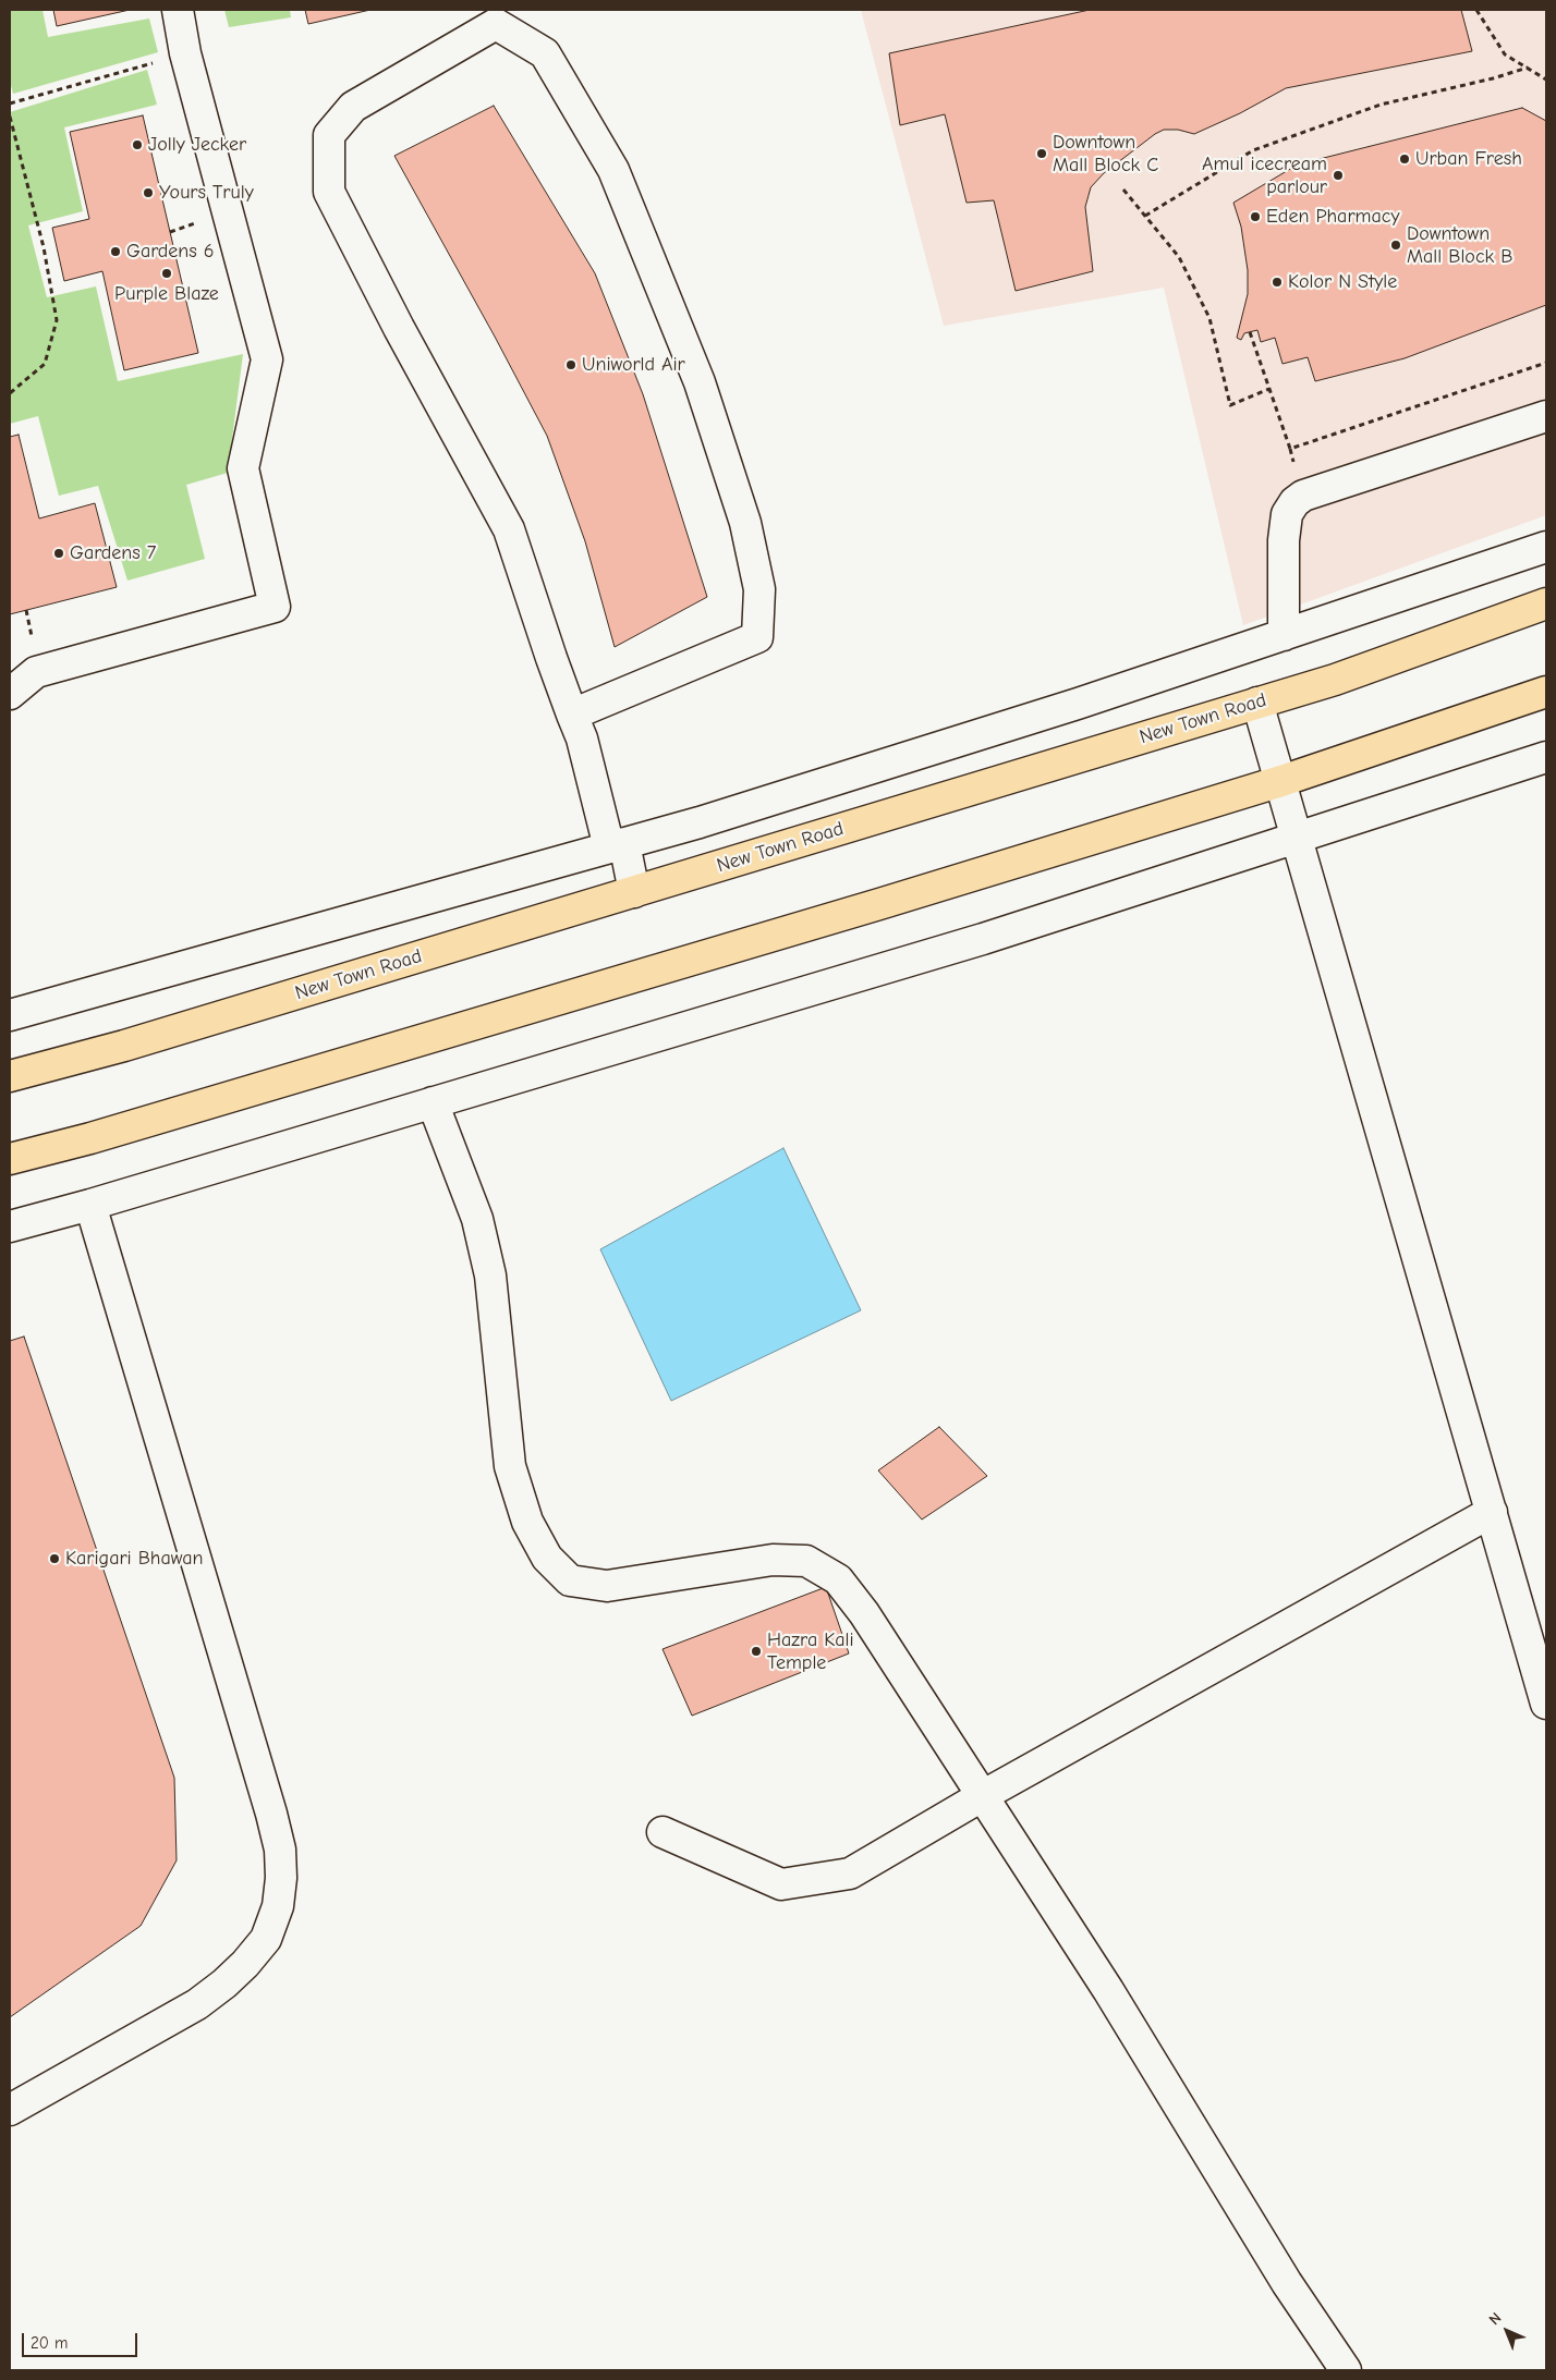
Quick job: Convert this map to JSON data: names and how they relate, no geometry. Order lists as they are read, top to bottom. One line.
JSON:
{"streets":{"main road":["New Town Road"]},"places":["Jolly Jecker","Downtown Mall Block C","Urban Fresh","Amul icecream parlour","Yours Truly","Eden Pharmacy","Downtown Mall Block B","Gardens 6","Purple Blaze","Kolor N Style","Uniworld Air","Gardens 7","Karigari Bhawan","Hazra Kali Temple"],"scale_bar":"20 m","north":"top left"}
